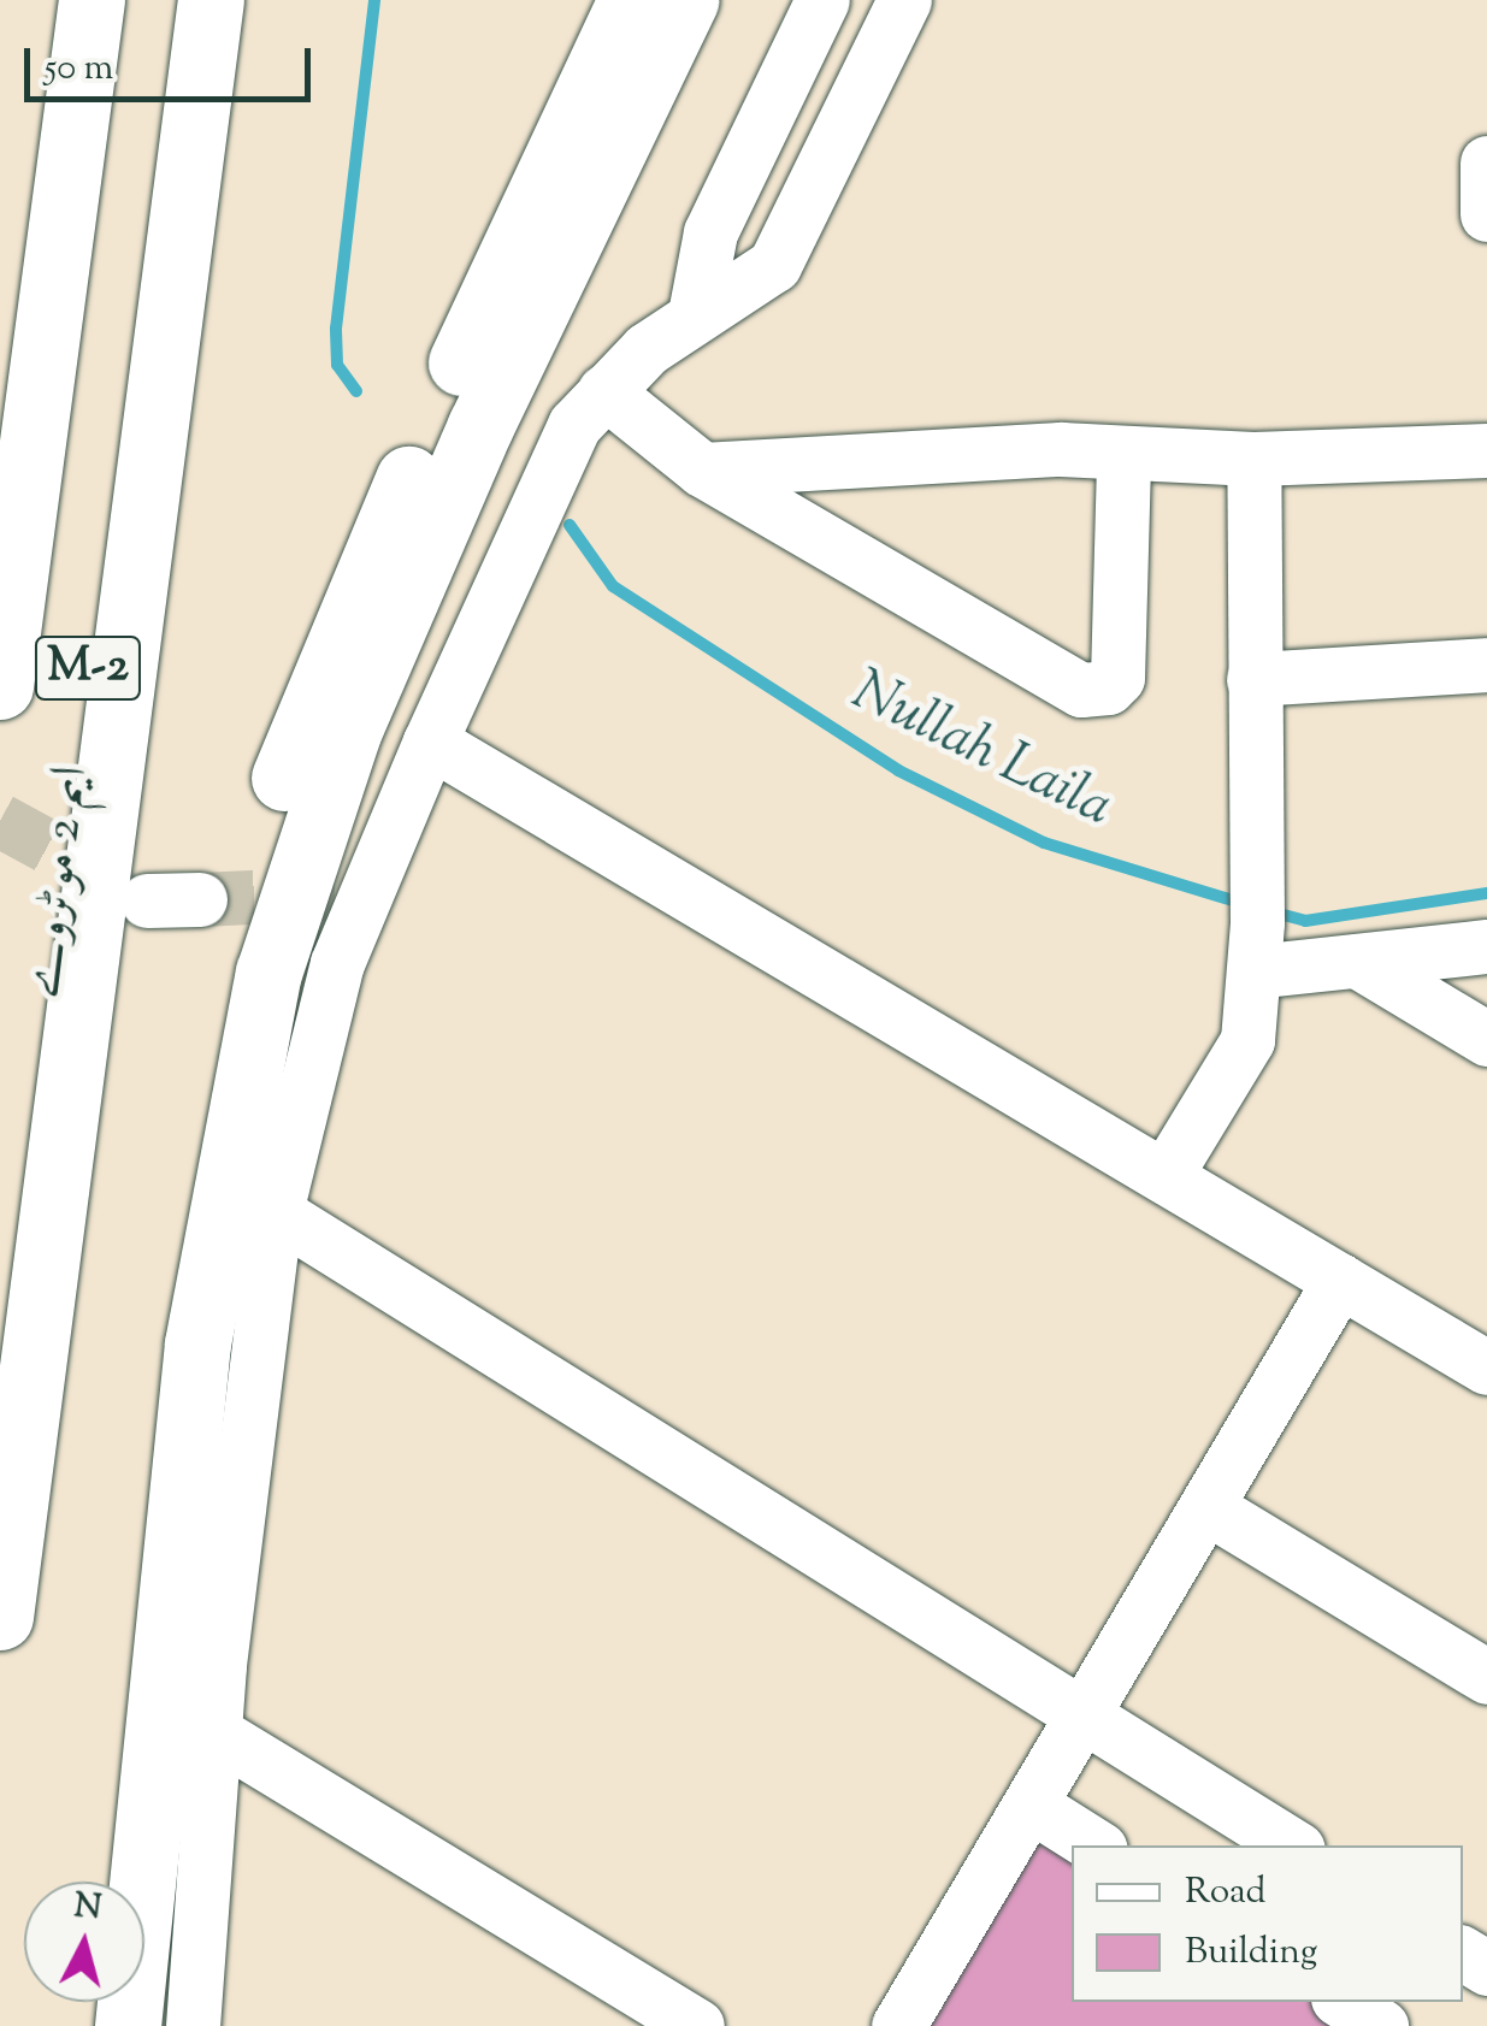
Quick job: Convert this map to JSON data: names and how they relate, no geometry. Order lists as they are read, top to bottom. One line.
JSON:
{"streets":{"highway":["M-2","ایم 2 موٹروے"]},"water":["Nullah Laila"],"legend":["Road","Building"],"scale_bar":"50 m","north":"top"}
